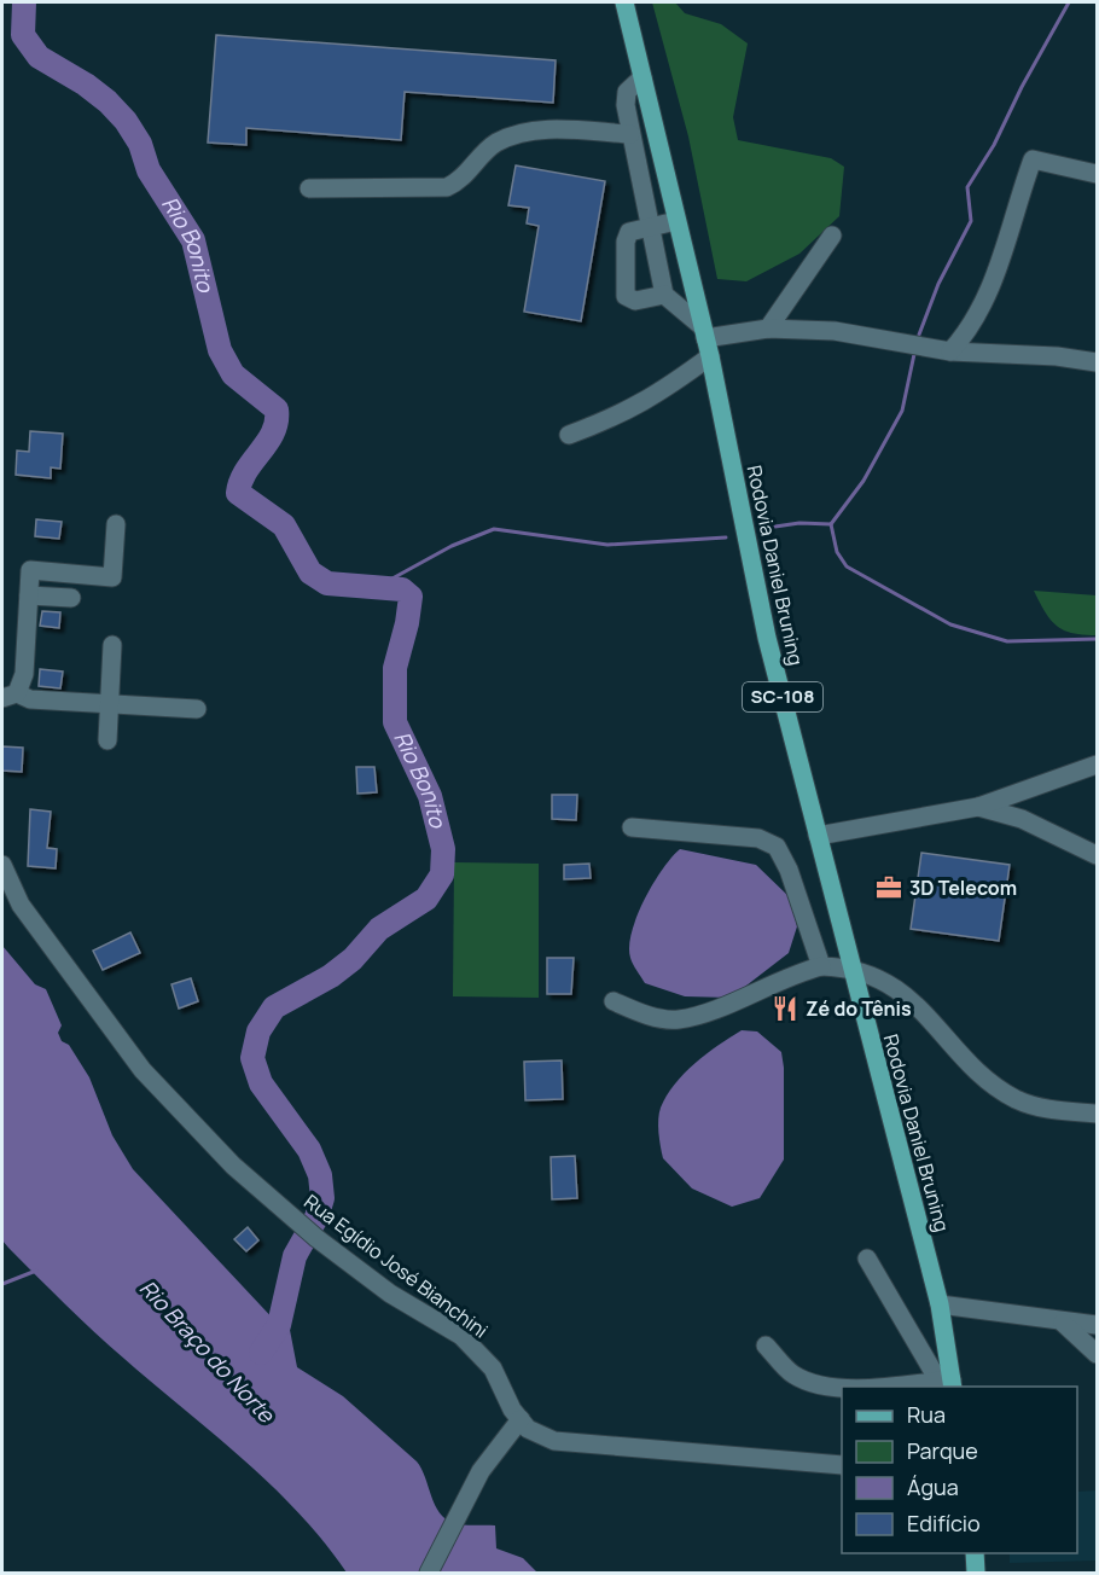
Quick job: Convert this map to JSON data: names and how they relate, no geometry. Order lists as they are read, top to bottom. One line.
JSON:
{"streets":{"main road":["Rodovia Daniel Bruning","SC-108"],"street":["Rua Egídio José Bianchini"]},"water":["Rio Bonito","Rio Braço do Norte"],"places":{"office":["3D Telecom"],"restaurant":["Zé do Tênis"]},"legend":["Rua","Parque","Água","Edifício"]}
